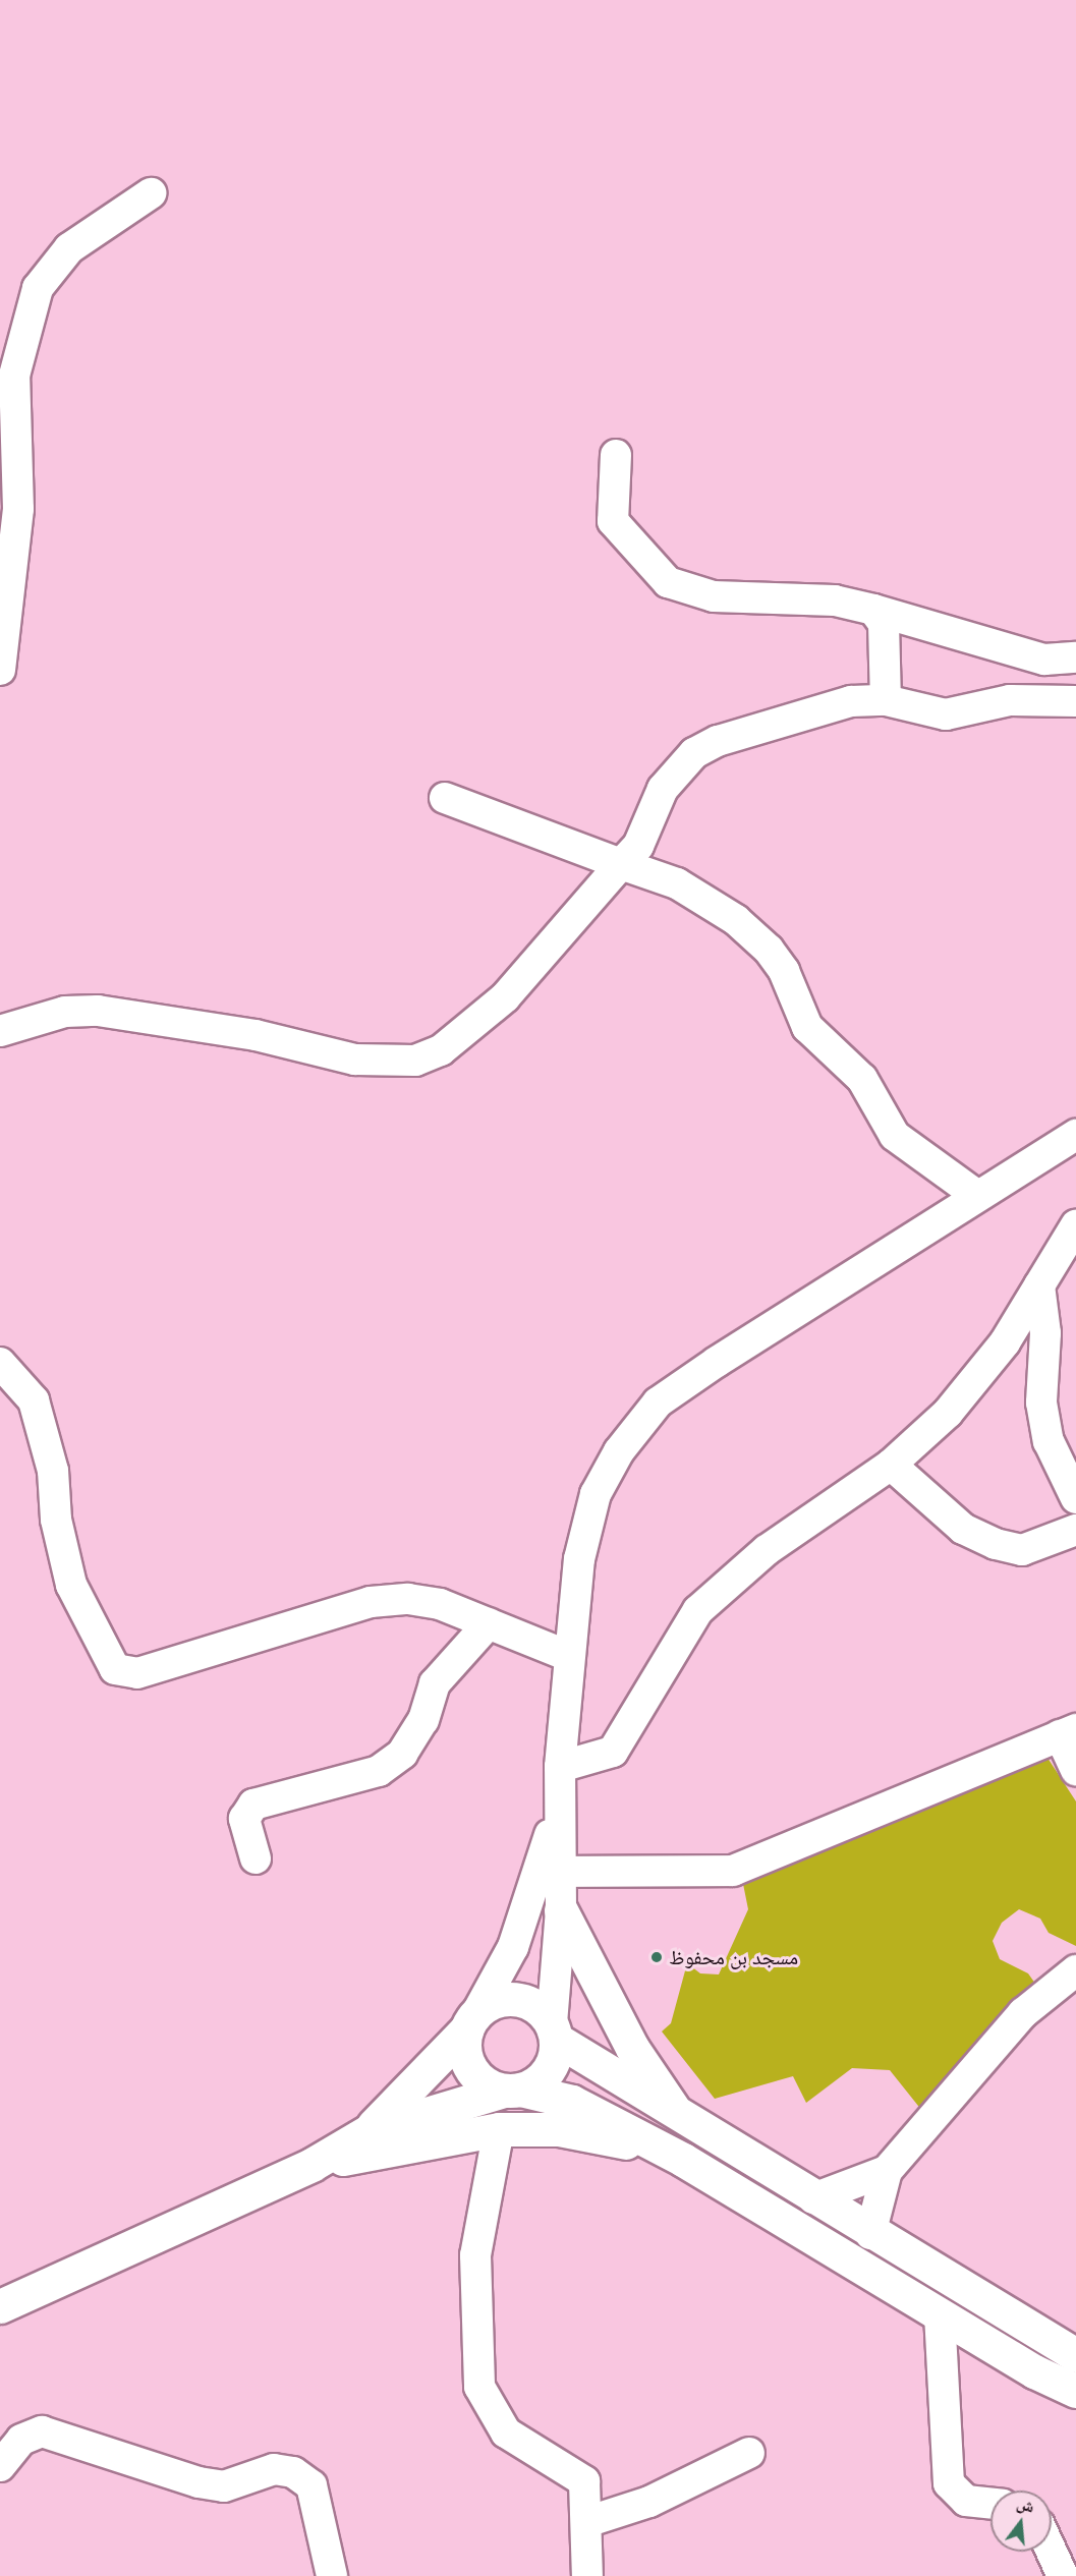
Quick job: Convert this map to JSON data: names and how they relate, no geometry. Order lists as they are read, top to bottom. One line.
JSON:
{"places":["مسجد بن محفوظ"],"north":"top"}
